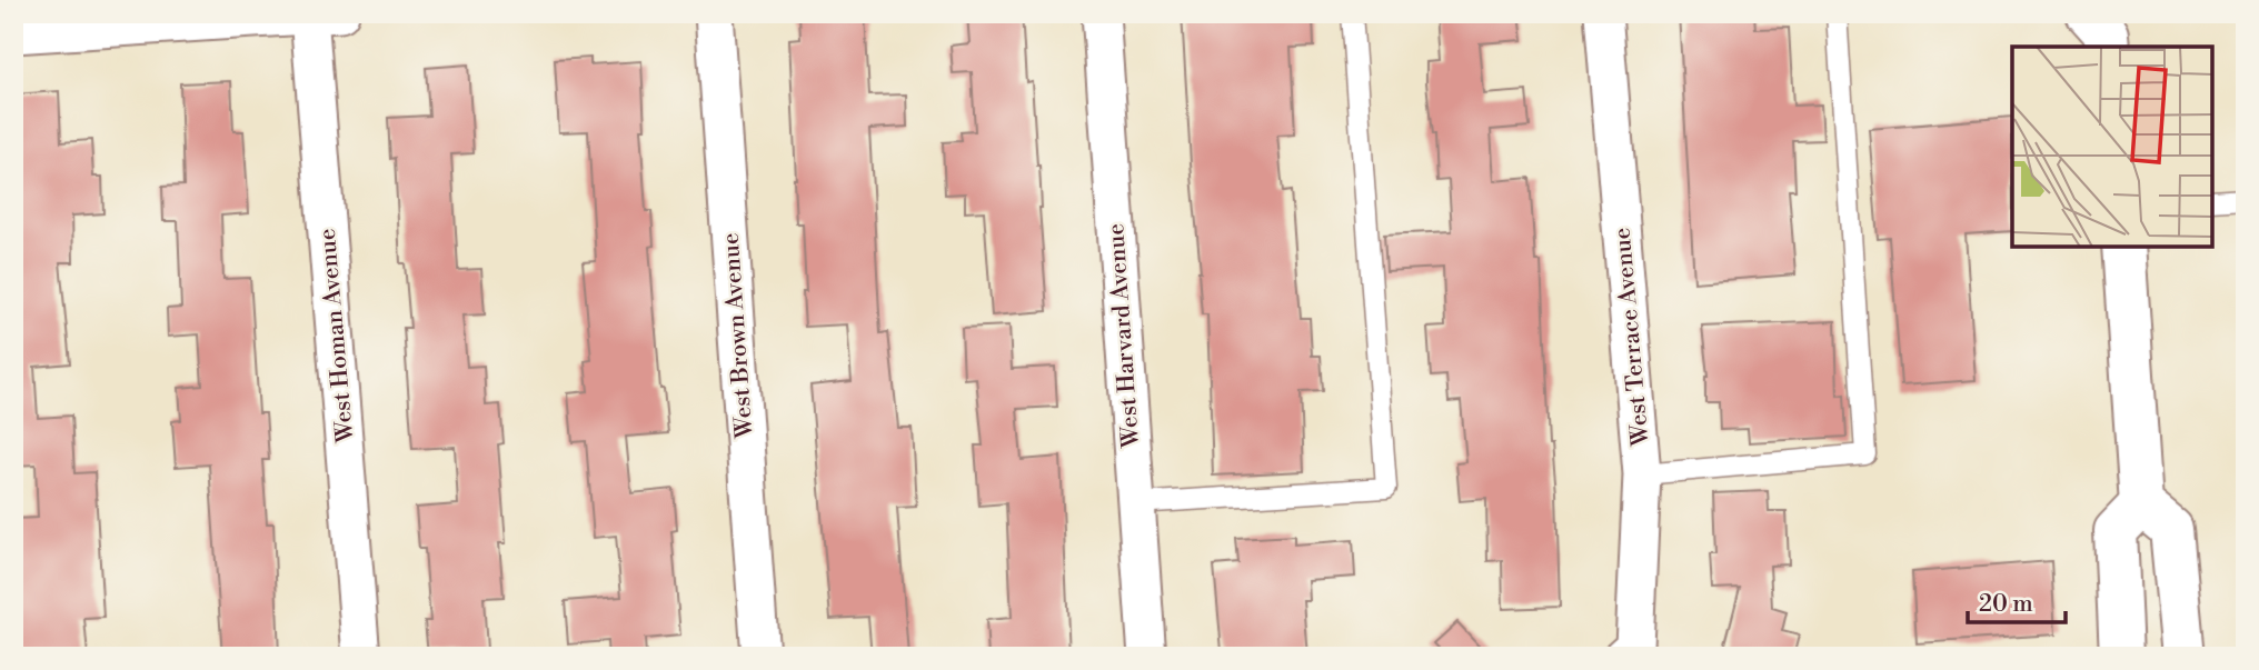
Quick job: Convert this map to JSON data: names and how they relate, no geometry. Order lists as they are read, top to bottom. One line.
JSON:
{"streets":{"street":["West Homan Avenue","West Brown Avenue","West Harvard Avenue","West Terrace Avenue"]},"scale_bar":"20 m"}
